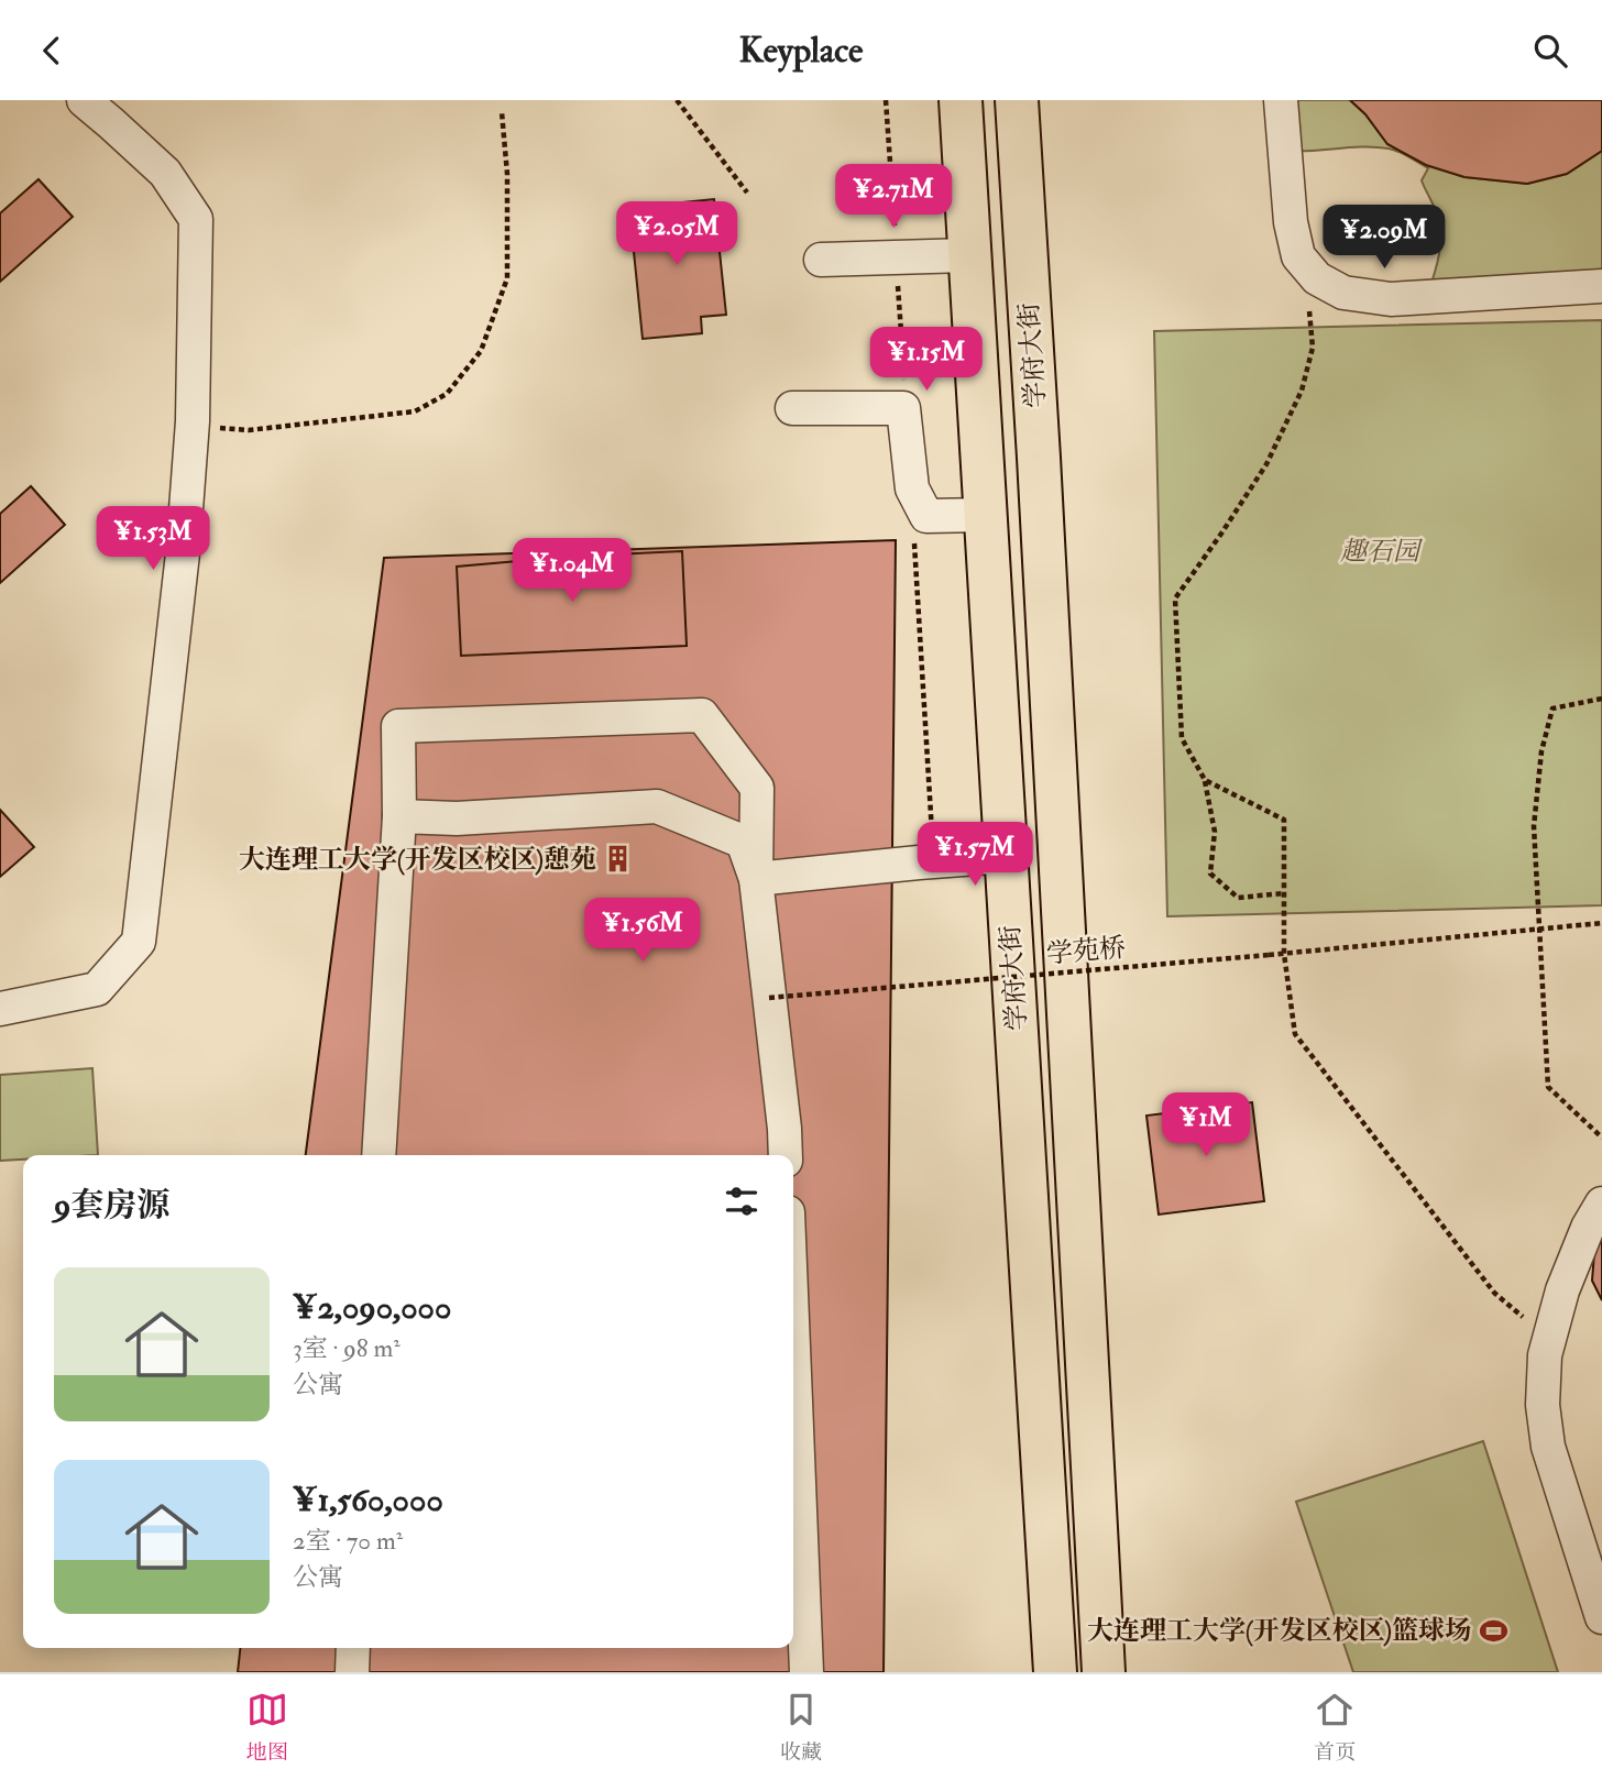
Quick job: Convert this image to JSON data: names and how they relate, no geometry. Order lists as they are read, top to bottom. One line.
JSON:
{"streets":{"main road":["学府大街"],"path":["学苑桥"]},"parks":["趣石园"],"places":{"building":["大连理工大学(开发区校区)憩苑"],"sports":["大连理工大学(开发区校区)篮球场"]},"page":{"header":"Keyplace","price":["¥2.71M","¥2.05M","¥2.09M","¥1.15M","¥1.53M","¥1.04M","¥1.57M","¥1.56M","¥1M"],"heading":"9套房源","list":[{"name":"¥2,090,000","note":"3室 · 98 m² · 公寓"},{"name":"¥1,560,000","note":"2室 · 70 m² · 公寓"}],"tabs":["地图","收藏","首页"]}}
